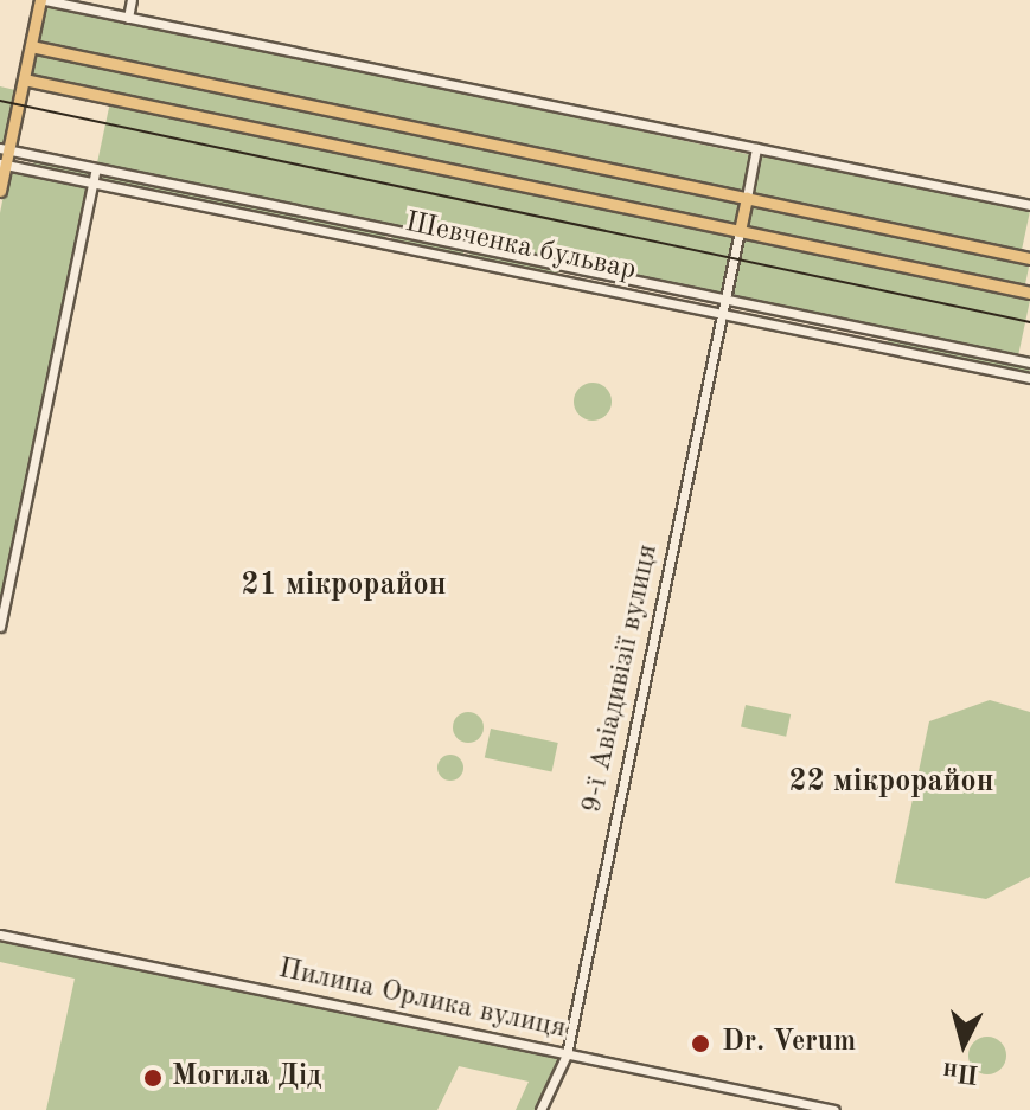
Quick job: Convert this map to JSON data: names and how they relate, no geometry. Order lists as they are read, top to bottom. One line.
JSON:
{"streets":{"street":["Шевченка бульвар","9-ї Авіадивізії вулиця","Пилипа Орлика вулиця"]},"crossings":[["Шевченка бульвар","9-ї Авіадивізії вулиця"],["9-ї Авіадивізії вулиця","Пилипа Орлика вулиця"]],"districts":["21 мікрорайон","22 мікрорайон"],"places":["Dr. Verum","Могила Дiд"],"north":"bottom"}
